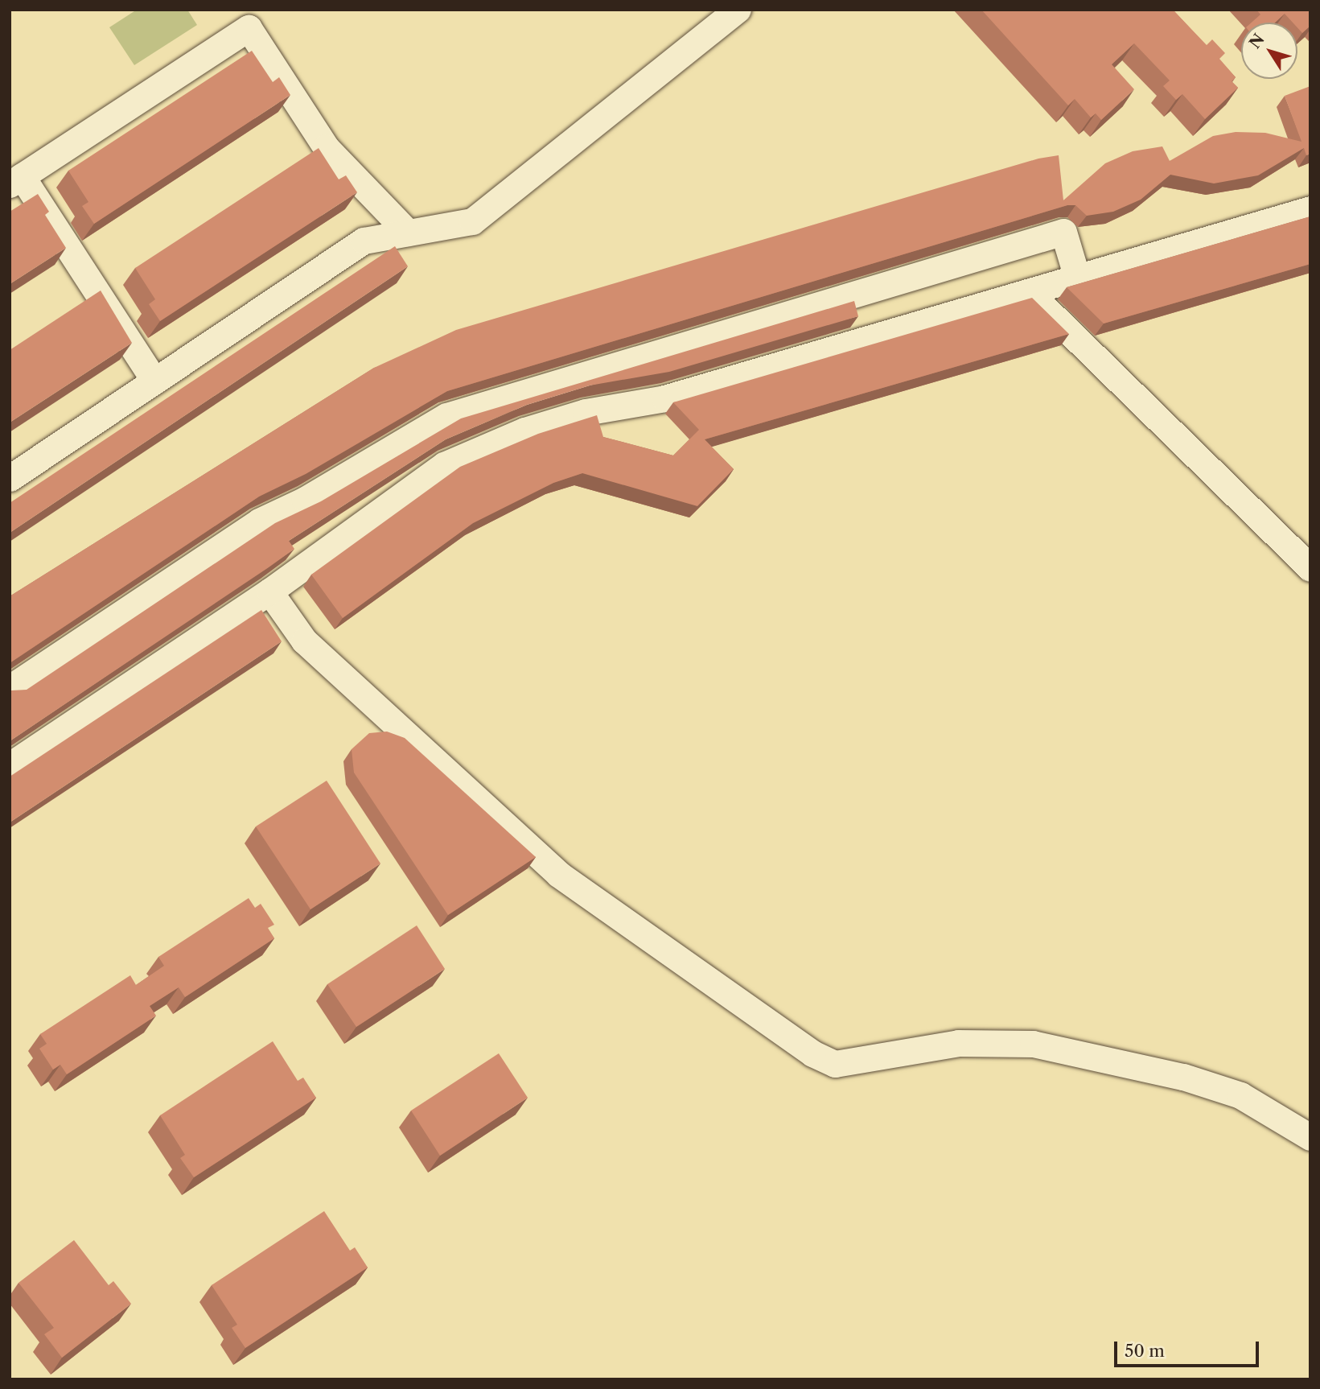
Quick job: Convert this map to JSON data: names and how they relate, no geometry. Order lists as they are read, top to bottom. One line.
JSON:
{"scale_bar":"50 m","north":"top left"}
